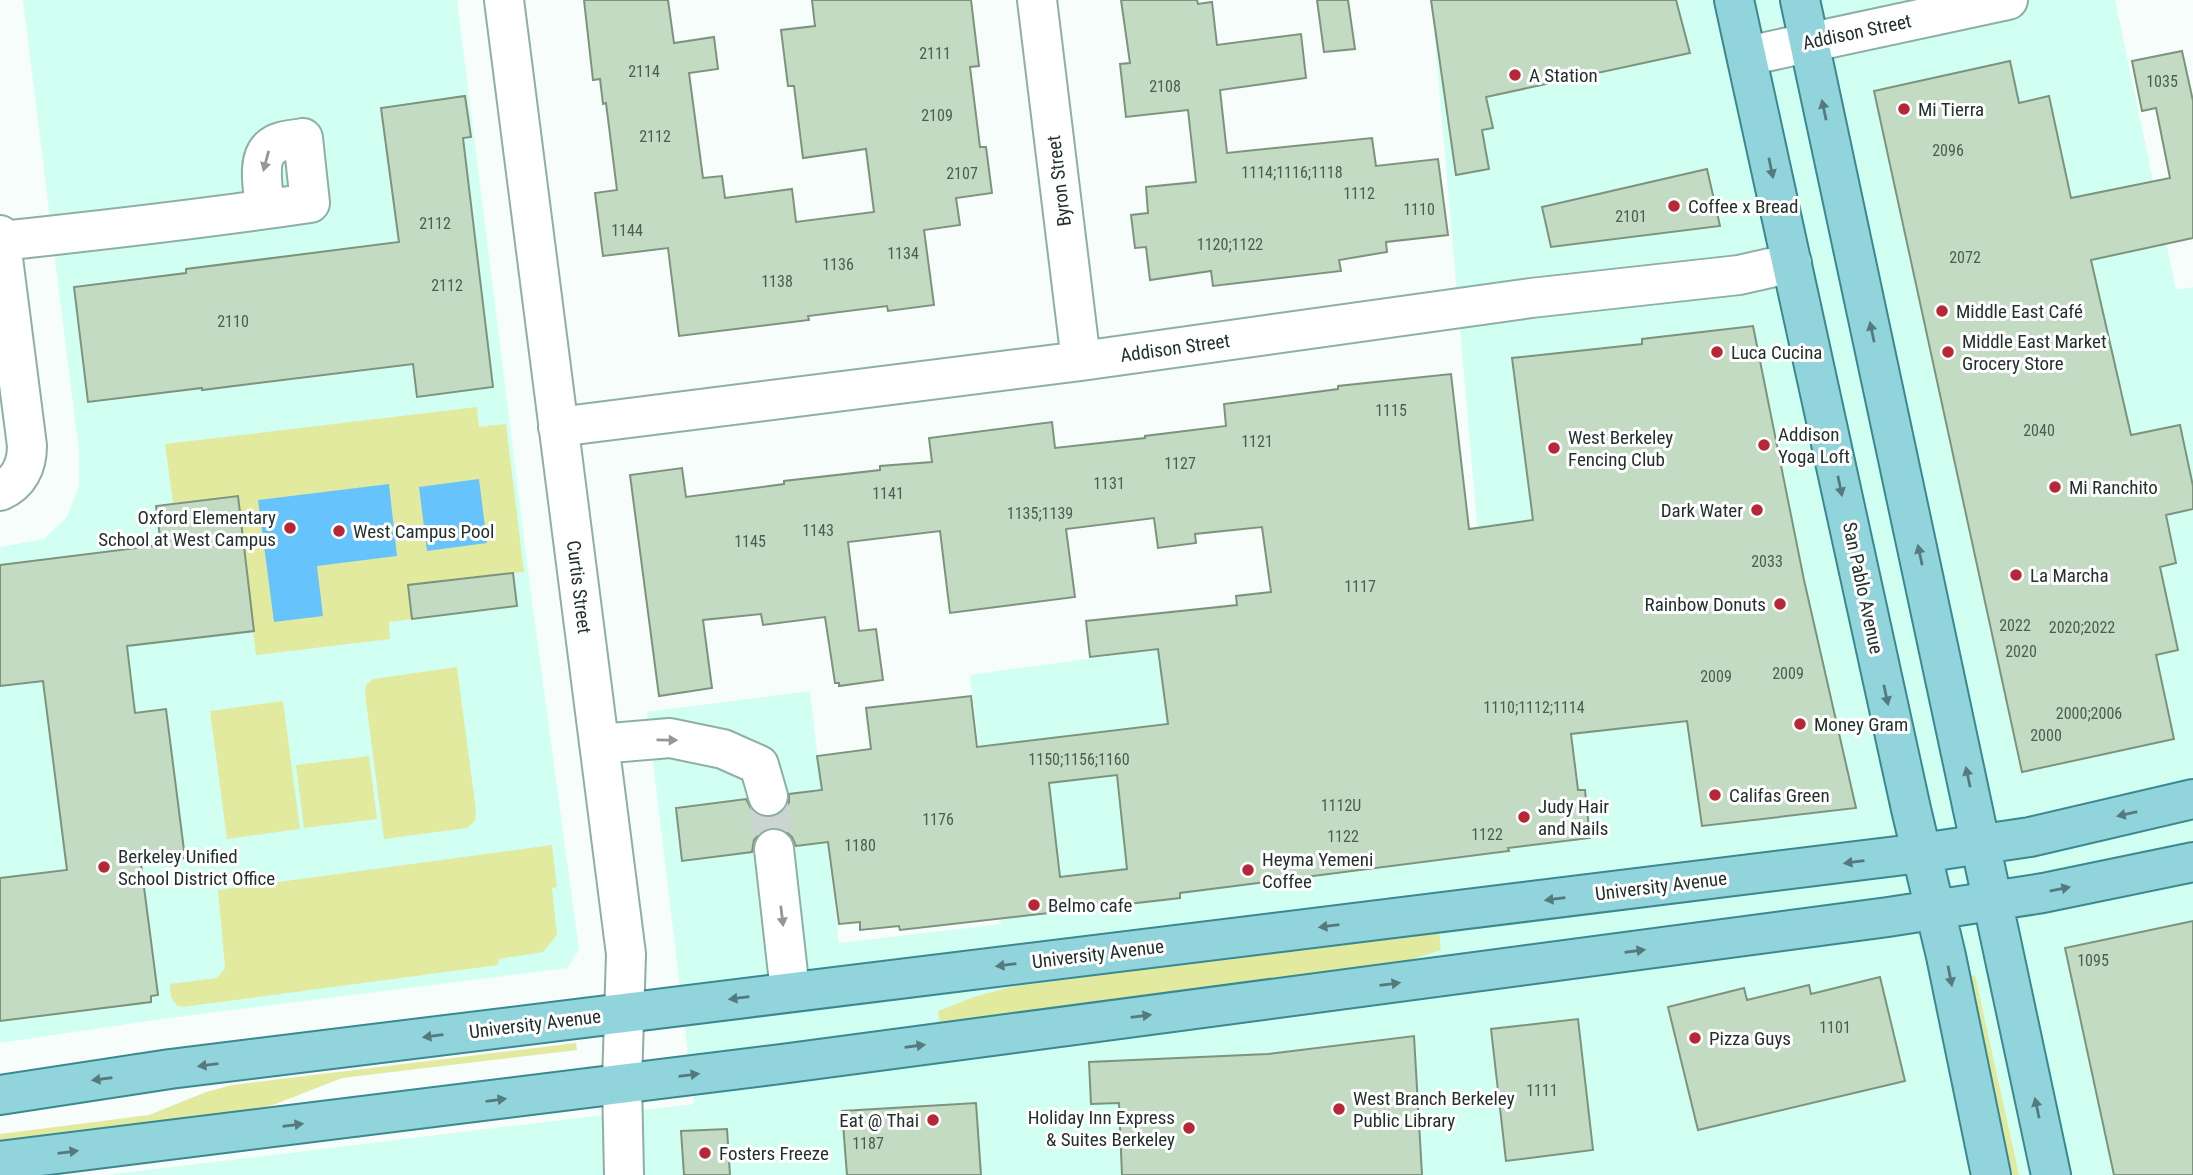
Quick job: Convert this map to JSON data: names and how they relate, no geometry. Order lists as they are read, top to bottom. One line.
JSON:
{"streets":{"main road":["San Pablo Avenue","University Avenue"],"street":["Addison Street","Byron Street","Curtis Street"]},"crossings":[["Addison Street","Byron Street"],["Addison Street","Curtis Street"],["Addison Street","San Pablo Avenue"],["Curtis Street","University Avenue"],["San Pablo Avenue","University Avenue"]],"places":["A Station","Mi Tierra","Coffee x Bread","Middle East Café","Luca Cucina","Middle East Market Grocery Store","Addison Yoga Loft","West Berkeley Fencing Club","Mi Ranchito","Dark Water","Oxford Elementary School at West Campus","West Campus Pool","La Marcha","Rainbow Donuts","Money Gram","Califas Green","Judy Hair and Nails","Berkeley Unified School District Office","Heyma Yemeni Coffee","Belmo cafe","Pizza Guys","West Branch Berkeley Public Library","Eat @ Thai","Holiday Inn Express & Suites Berkeley","Fosters Freeze"],"house_numbers":["2111","2114","1035","2108","2109","2112","2096","1114;1116;1118","2107","1112","1110","2101","2112","1144","1120;1122","1134","2072","1136","1138","2112","2110","1115","2040","1121","1127","1131","1141","1135;1139","1143","1145","2033","1117","2022","2020;2022","2020","2009","2009","1110;1112;1114","2000;2006","2000","1150;1156;1160","1112U","1176","1122","1122","1180","1095","1101","1111","1187"]}
